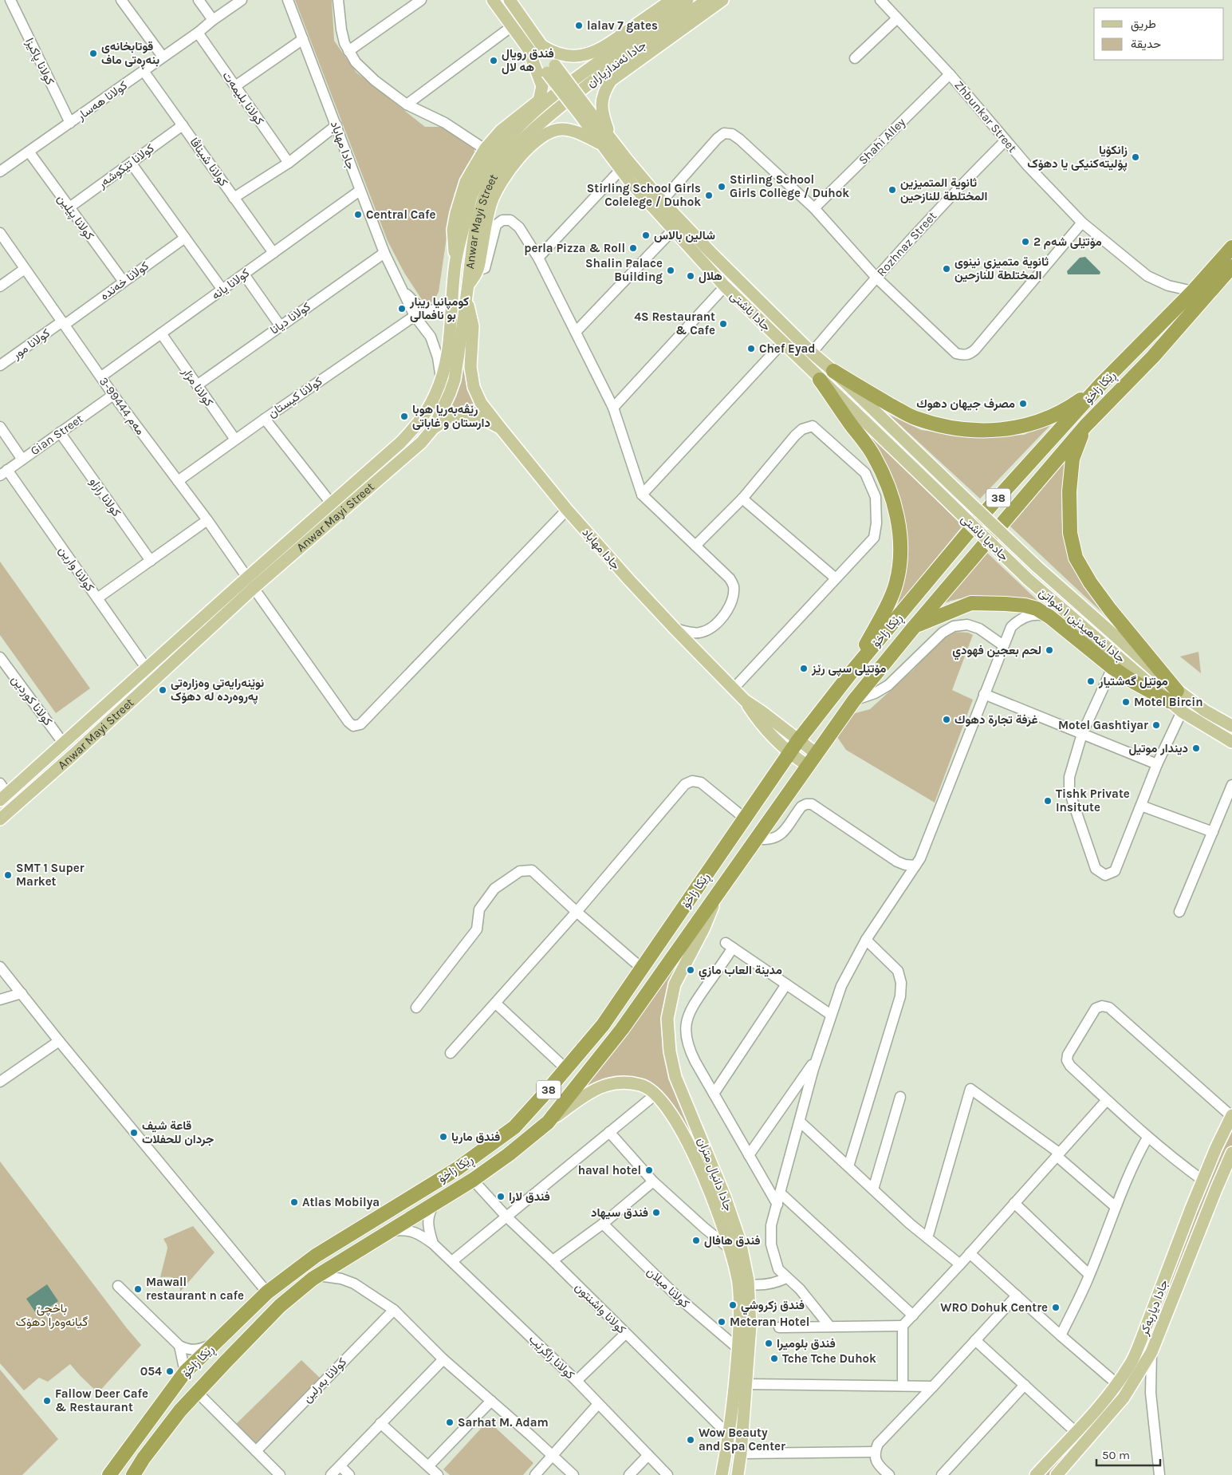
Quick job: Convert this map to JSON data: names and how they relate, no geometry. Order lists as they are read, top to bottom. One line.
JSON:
{"streets":{"highway":["ڕێکا زاخۆ","38"],"main road":["جادا ئەندازیاران","جادا مهاباد","Anwar Mayi Street","جادا ئاشتی","جادەیا ئاشتی","جادا شەهیدێن ١ شواتێ","جادا دانيال متران","جادا دیاربه‌كر"],"street":["کولانا پاکیزا","کولانا بلیمه‌ت","کولانا هه‌سار","Zhbunkar Street","Shahi Alley","کولانا شیناڤا","کولانا تێکوشه‌ر","کولانا پێلین","Rozhnaz Street","کولانا خه‌نده‌","کولانا یانه","کولانا دیانا","کولانا مور","کولانا مژار","کولانا کیستان","مەم 99444-3","Gian Street","کولانا رازاو","کولانا وارین","کولانا کوردین","كولانا ميلان","كولانا واشنتون","كولانا زاگرێب","كولانا بەرلین"]},"crossings":[["کولانا پاکیزا","کولانا هه‌سار"],["جادا ئەندازیاران","Anwar Mayi Street"],["کولانا بلیمه‌ت","کولانا هه‌سار"],["کولانا هه‌سار","کولانا شیناڤا"],["کولانا هه‌سار","کولانا پێلین"],["Zhbunkar Street","Shahi Alley"],["Zhbunkar Street","Rozhnaz Street"],["Zhbunkar Street","ڕێکا زاخۆ"],["جادا مهاباد","Anwar Mayi Street"],["جادا مهاباد","کولانا یانه"],["جادا مهاباد","کولانا دیانا"],["جادا مهاباد","ڕێکا زاخۆ"],["جادا مهاباد","کولانا کیستان"],["کولانا شیناڤا","کولانا تێکوشه‌ر"],["کولانا شیناڤا","کولانا یانه"],["کولانا تێکوشه‌ر","کولانا پێلین"],["کولانا پێلین","کولانا خه‌نده‌"],["Anwar Mayi Street","مەم 99444-3"],["Anwar Mayi Street","کولانا وارین"],["Anwar Mayi Street","کولانا کوردین"],["Rozhnaz Street","جادا ئاشتی"],["کولانا خه‌نده‌","کولانا مور"],["کولانا خه‌نده‌","مەم 99444-3"],["کولانا یانه","کولانا مژار"],["کولانا یانه","مەم 99444-3"],["جادا ئاشتی","جادەیا ئاشتی"],["کولانا دیانا","کولانا مژار"],["کولانا مور","مەم 99444-3"],["کولانا مژار","کولانا کیستان"],["ڕێکا زاخۆ","جادا دانيال متران"],["ڕێکا زاخۆ","كولانا واشنتون"],["ڕێکا زاخۆ","كولانا زاگرێب"],["کولانا کیستان","مەم 99444-3"],["مەم 99444-3","Gian Street"],["Gian Street","کولانا رازاو"],["Gian Street","کولانا وارین"],["جادەیا ئاشتی","جادا شەهیدێن ١ شواتێ"],["جادا دانيال متران","كولانا ميلان"],["جادا دانيال متران","كولانا واشنتون"]],"parks":["باخچێ گیانه‌وه‌را دهۆک"],"places":["lalav 7 gates","قوتابخانەی بنەڕەتی ماف","فندق رويال هه لال","زانکۆیا پۆلیتەکنیکی یا دهۆک","Stirling School Girls College / Duhok","ثانوية المتميزين المختلطة للنازحين","Stirling School Girls Colelege / Duhok","Central Cafe","شالين بالاس","مۆتێلی شەم 2","perla Pizza & Roll","ثانوية متميزي نينوى المختلطة للنازحين","Shalin Palace Building","هلال","كومپانيا ريبار بو نافمالى","4S Restaurant & Cafe","Chef Eyad","مصرف جيهان دهوك","رێڤەبەريا ھوبا دارستان و غاباتى","لحم بعجين فهودي","مۆتێلی سپی رێز","موتێل گەشتیار","نوێنەرایەتی وەزارەتی پەروەردە لە دهۆک","Motel Bircin","غرفة تجارة دهوك","Motel Gashtiyar","ديندار موتيل","Tishk Private Insitute","SMT 1 Super Market","مدينة العاب مازي","قاعة شيف جردان للحفلات","فندق ماريا","haval hotel","فندق لارا","Atlas Mobilya","فندق سيهاد","فندق هافال","Mawall restaurant n cafe","فندق زكروشي","WRO Dohuk Centre","Meteran Hotel","فندق بلوميرا","Tche Tche Duhok","054","Fallow Deer Cafe & Restaurant","Sarhat M. Adam","Wow Beauty and Spa Center"],"legend":["طريق","حديقة"],"scale_bar":"50 m"}
